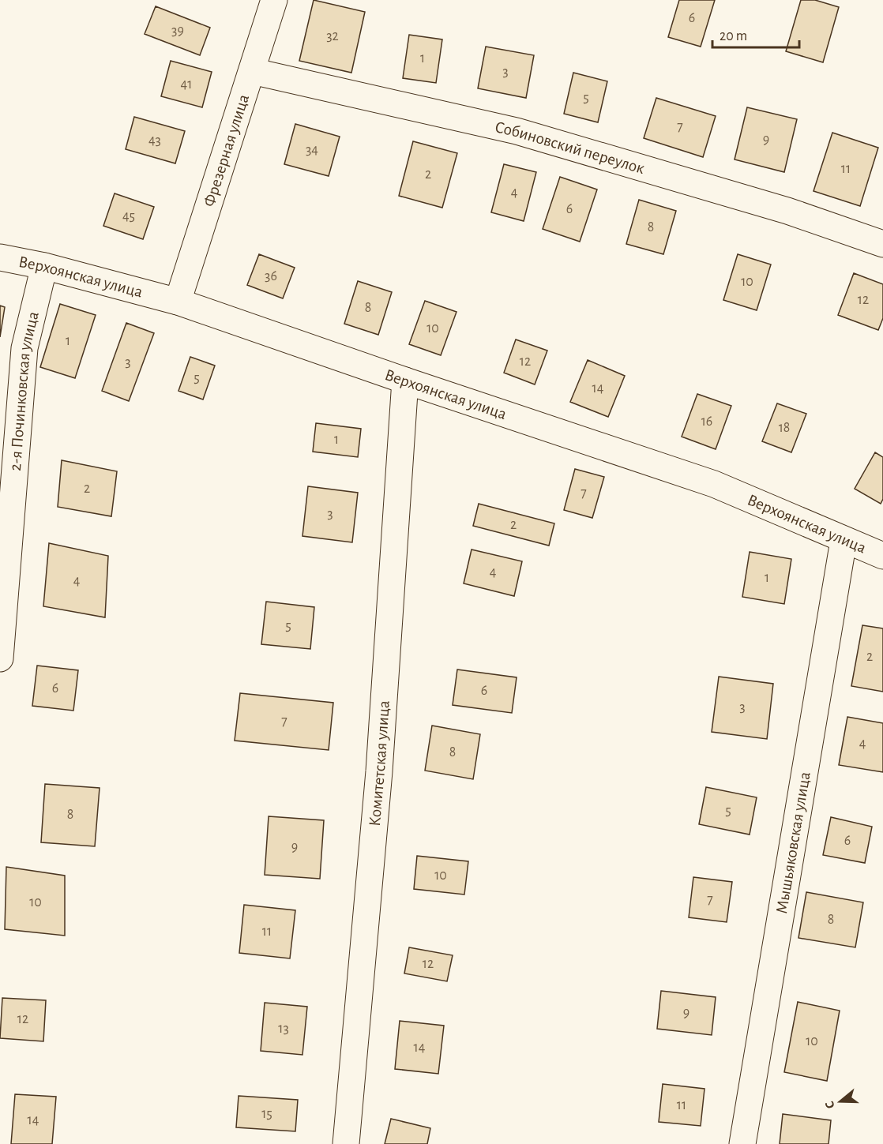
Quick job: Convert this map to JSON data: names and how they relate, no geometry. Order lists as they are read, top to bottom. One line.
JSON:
{"streets":{"street":["Собиновский переулок","Фрезерная улица","Верхоянская улица","2-я Починковская улица","Комитетская улица","Мышьяковская улица"]},"crossings":[["Собиновский переулок","Фрезерная улица"],["Фрезерная улица","Верхоянская улица"],["Верхоянская улица","2-я Починковская улица"],["Верхоянская улица","Комитетская улица"],["Верхоянская улица","Мышьяковская улица"]],"house_numbers":["6","39","32","1","3","41","5","7","9","43","34","11","2","4","6","45","8","36","10","12","8","10","1","12","3","5","14","16","18","1","2","7","3","2","4","1","4","5","2","6","6","3","7","4","8","5","8","6","9","10","7","10","8","11","12","9","12","13","10","14","11","15","14"],"scale_bar":"20 m","north":"left"}
